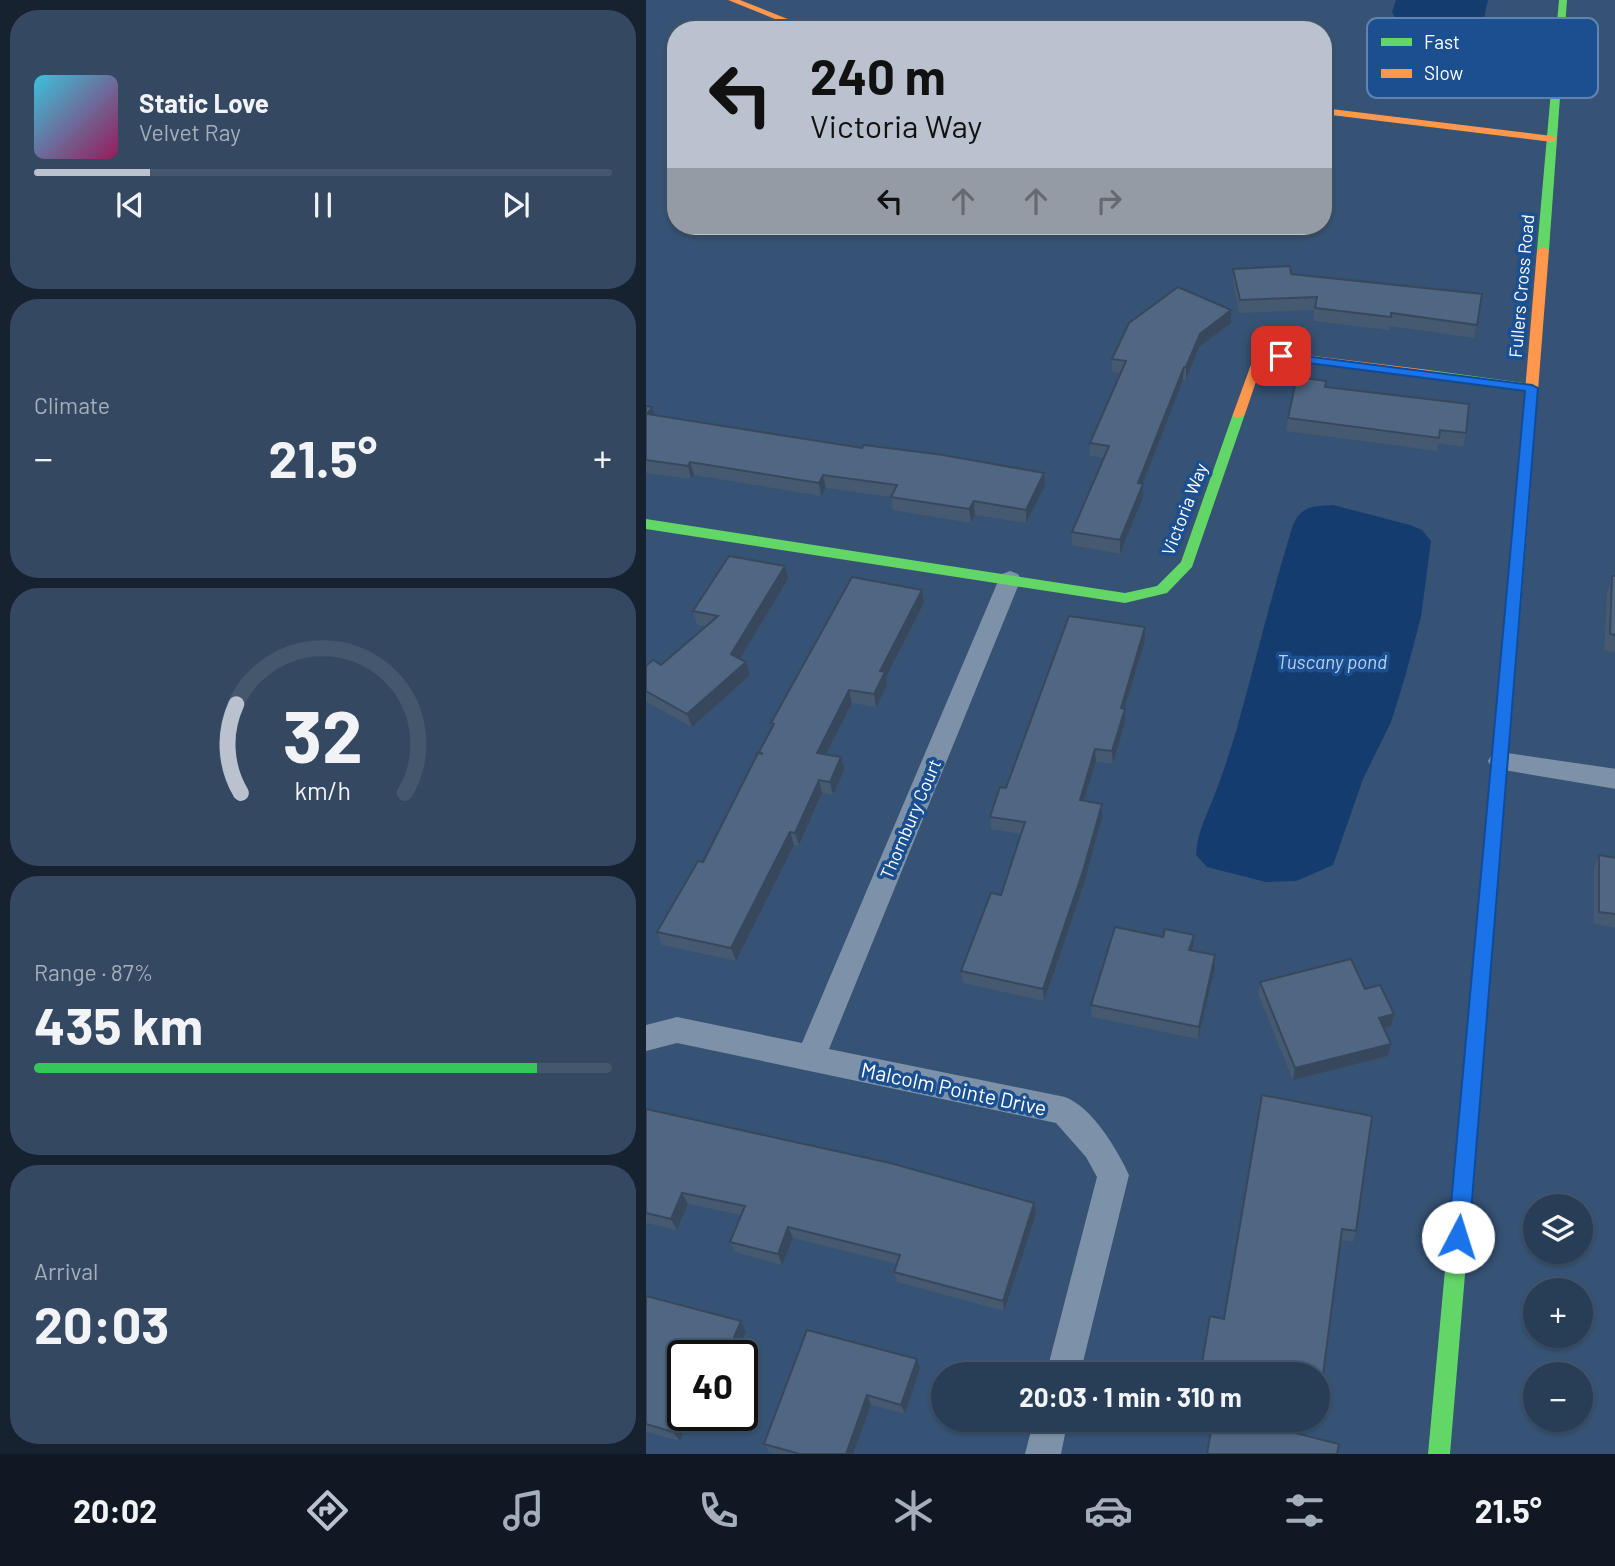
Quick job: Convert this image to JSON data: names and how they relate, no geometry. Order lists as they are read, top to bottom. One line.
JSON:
{"streets":{"street":["Fullers Cross Road","Victoria Way","Thornbury Court","Malcolm Pointe Drive"]},"crossings":[["Fullers Cross Road","Victoria Way"],["Victoria Way","Thornbury Court"],["Thornbury Court","Malcolm Pointe Drive"]],"water":["Tuscany pond"],"legend":["Fast","Slow"],"page":{"turn":["240 m","Victoria Way"],"song":["Static Love","Velvet Ray"],"tile":["Climate",["Range · 87%","435 km"],["Arrival","20:03"]],"heat":["−","21.5°","+"],"map_buttons":["+","−"],"limit":"40","trip":"20:03 · 1 min · 310 m","tabs":["20:02","21.5°"],"gauge":["32","km/h"]}}
